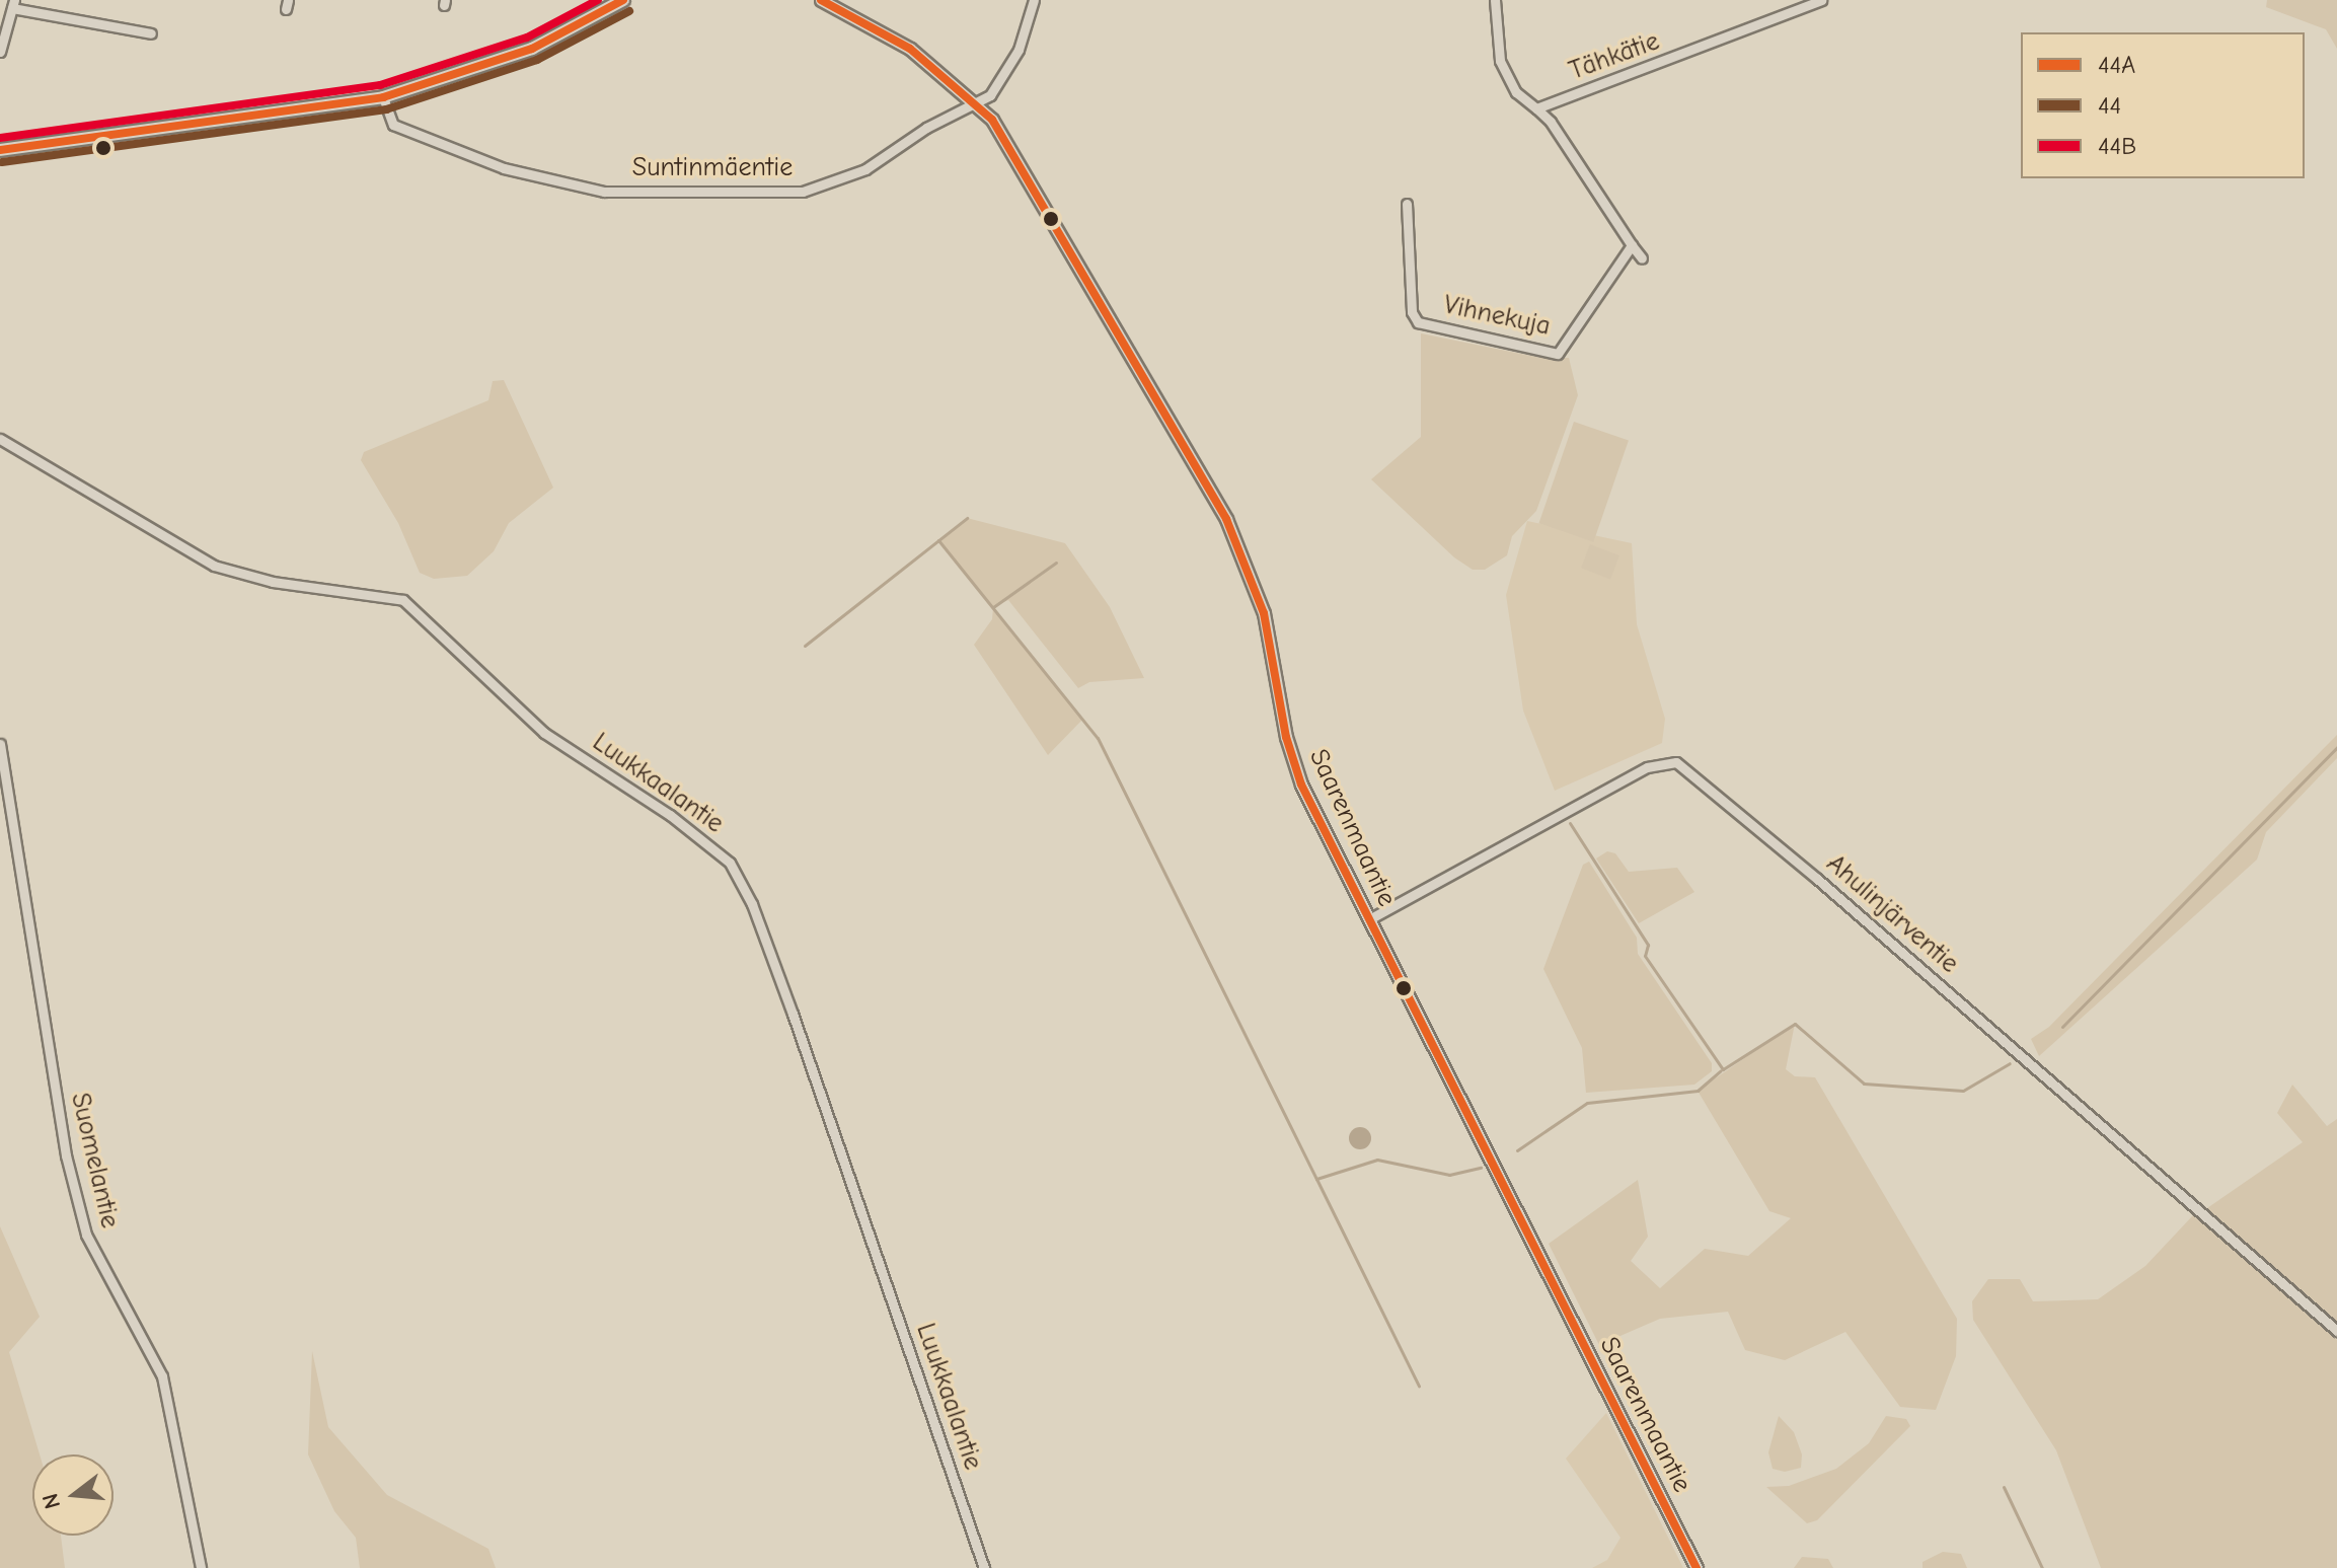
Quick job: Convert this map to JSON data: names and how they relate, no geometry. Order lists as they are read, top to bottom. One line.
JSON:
{"streets":{"street":["Tähkätie","Suntinmäentie","Vihnekuja","Luukkaalantie","Saarenmaantie","Ahulinjärventie","Suomelantie"]},"crossings":[["Suntinmäentie","Saarenmaantie"],["Saarenmaantie","Ahulinjärventie"]],"lines":["transit line 44A","transit line 44B","transit line 44"],"legend":["44A","44","44B"],"north":"left"}
